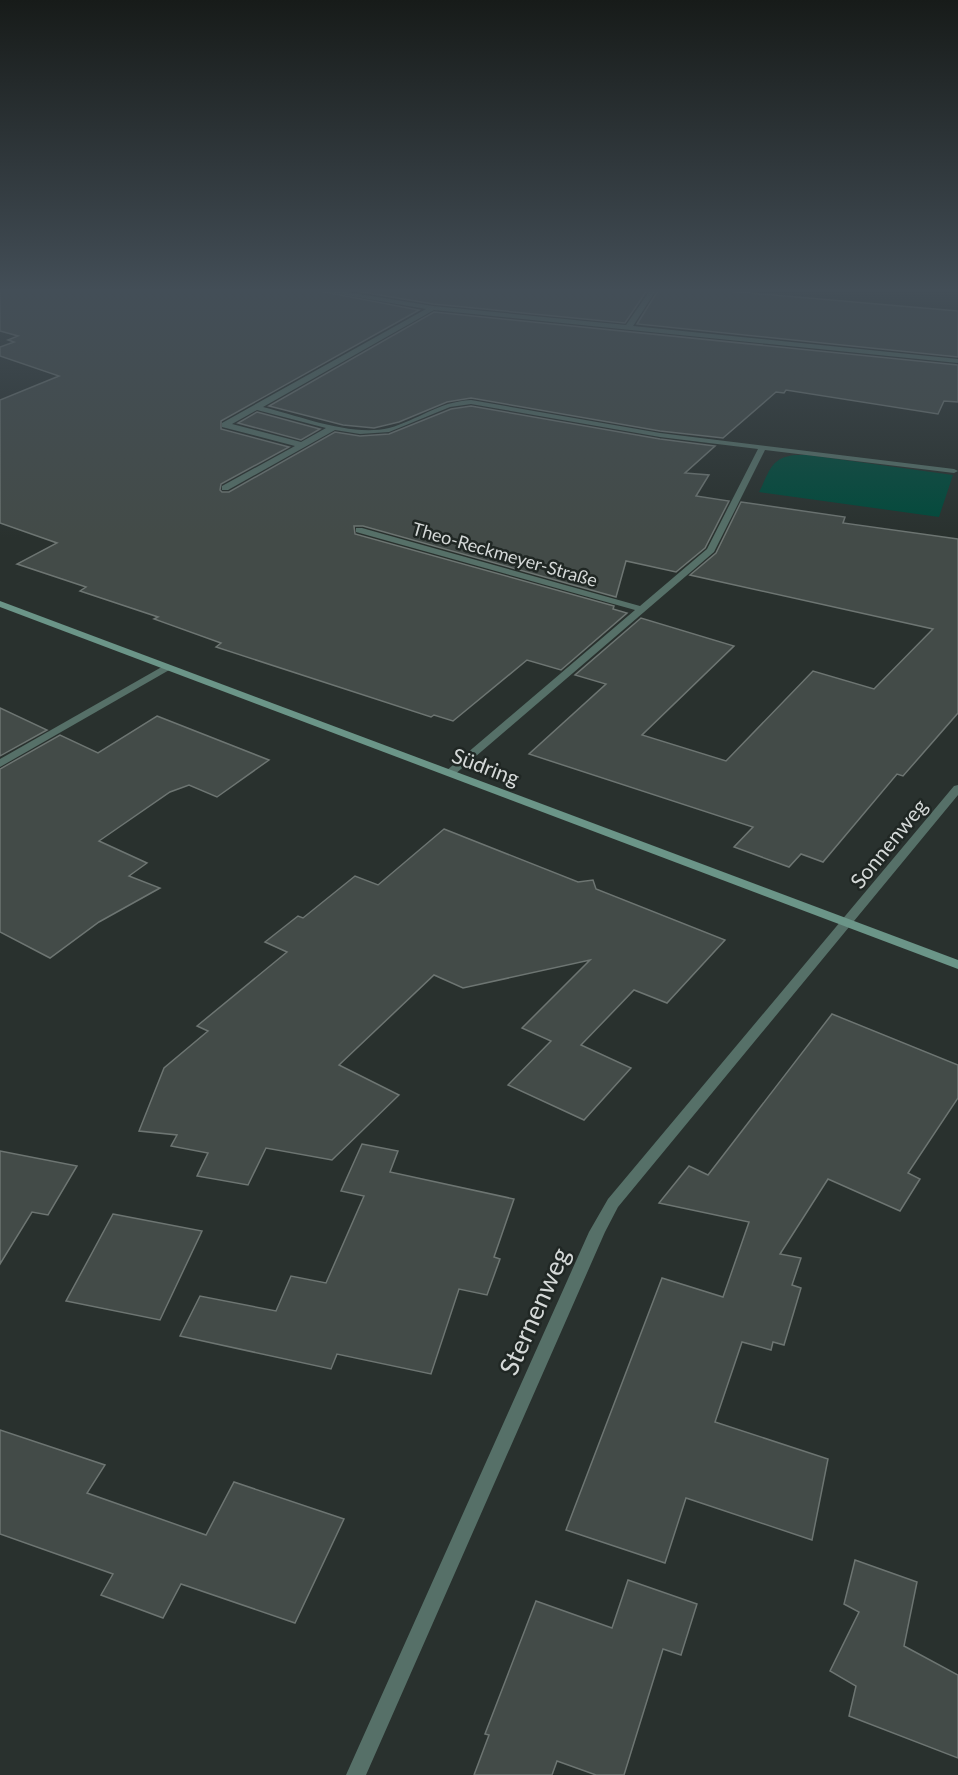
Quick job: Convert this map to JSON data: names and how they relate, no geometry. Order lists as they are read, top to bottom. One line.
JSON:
{"streets":{"street":["Theo-Reckmeyer-Straße","Südring","Sonnenweg","Sternenweg"]},"crossings":[["Südring","Sonnenweg"],["Südring","Sternenweg"],["Sonnenweg","Sternenweg"]]}
